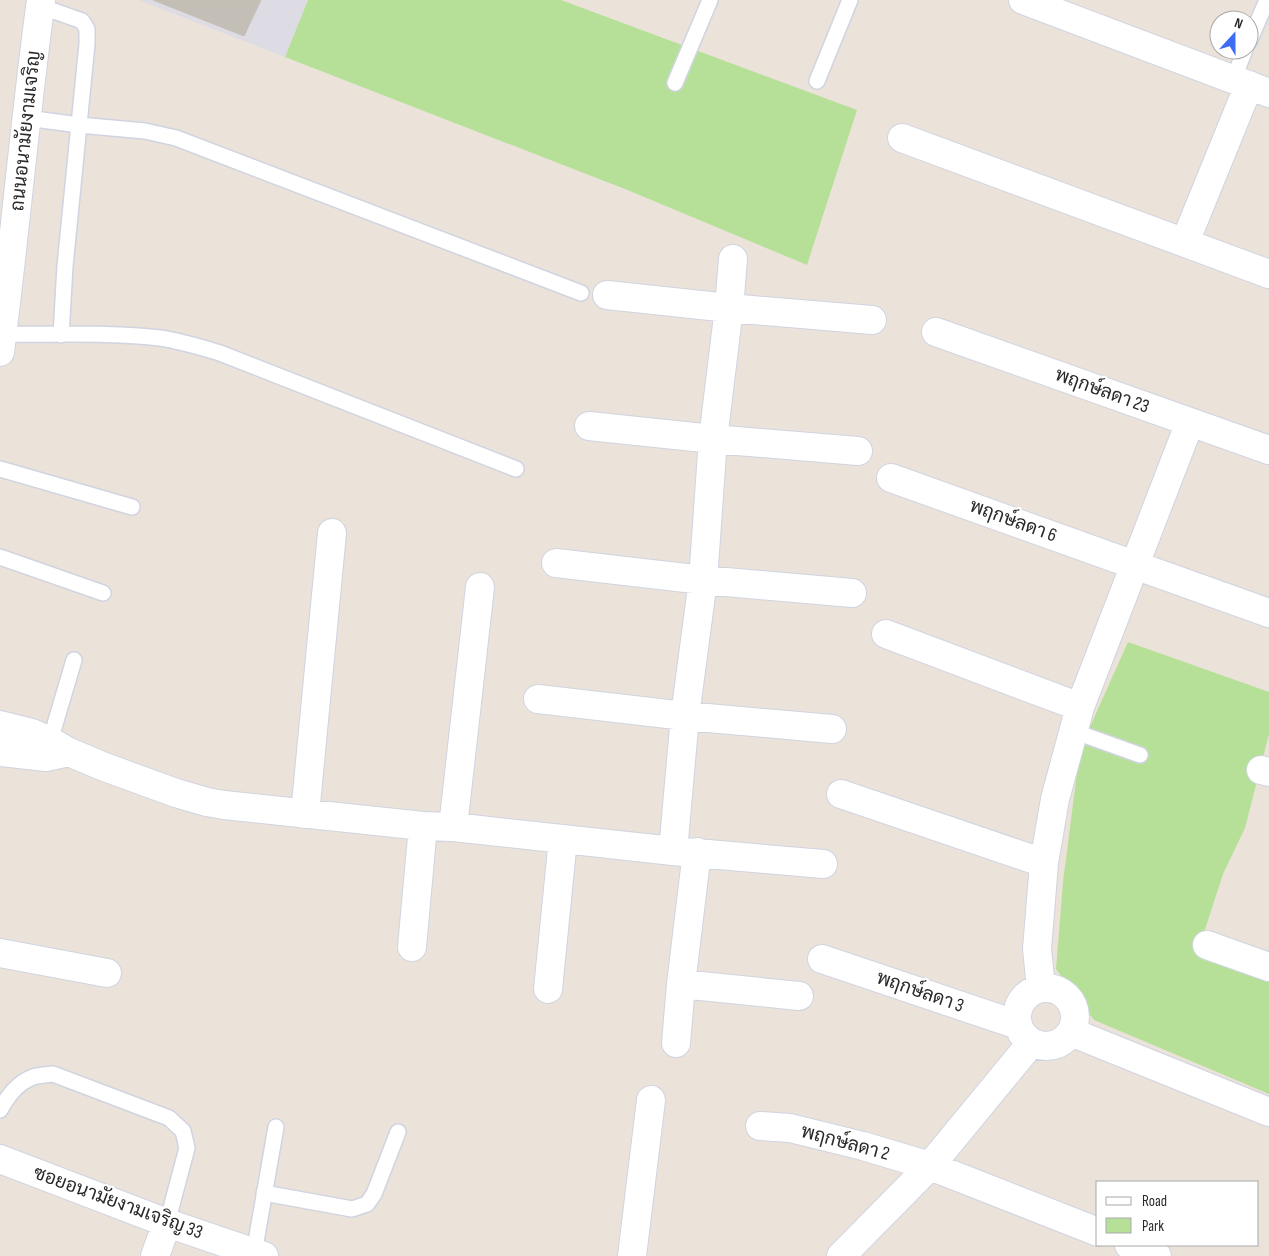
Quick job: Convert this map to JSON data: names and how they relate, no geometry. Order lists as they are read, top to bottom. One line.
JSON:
{"streets":{"street":["ถนนอนามัยงามเจริญ","พฤกษ์ลดา 23","พฤกษ์ลดา 6","พฤกษ์ลดา 3","พฤกษ์ลดา 2","ซอยอนามัยงามเจริญ 33"]},"legend":["Road","Park"],"north":"top"}
